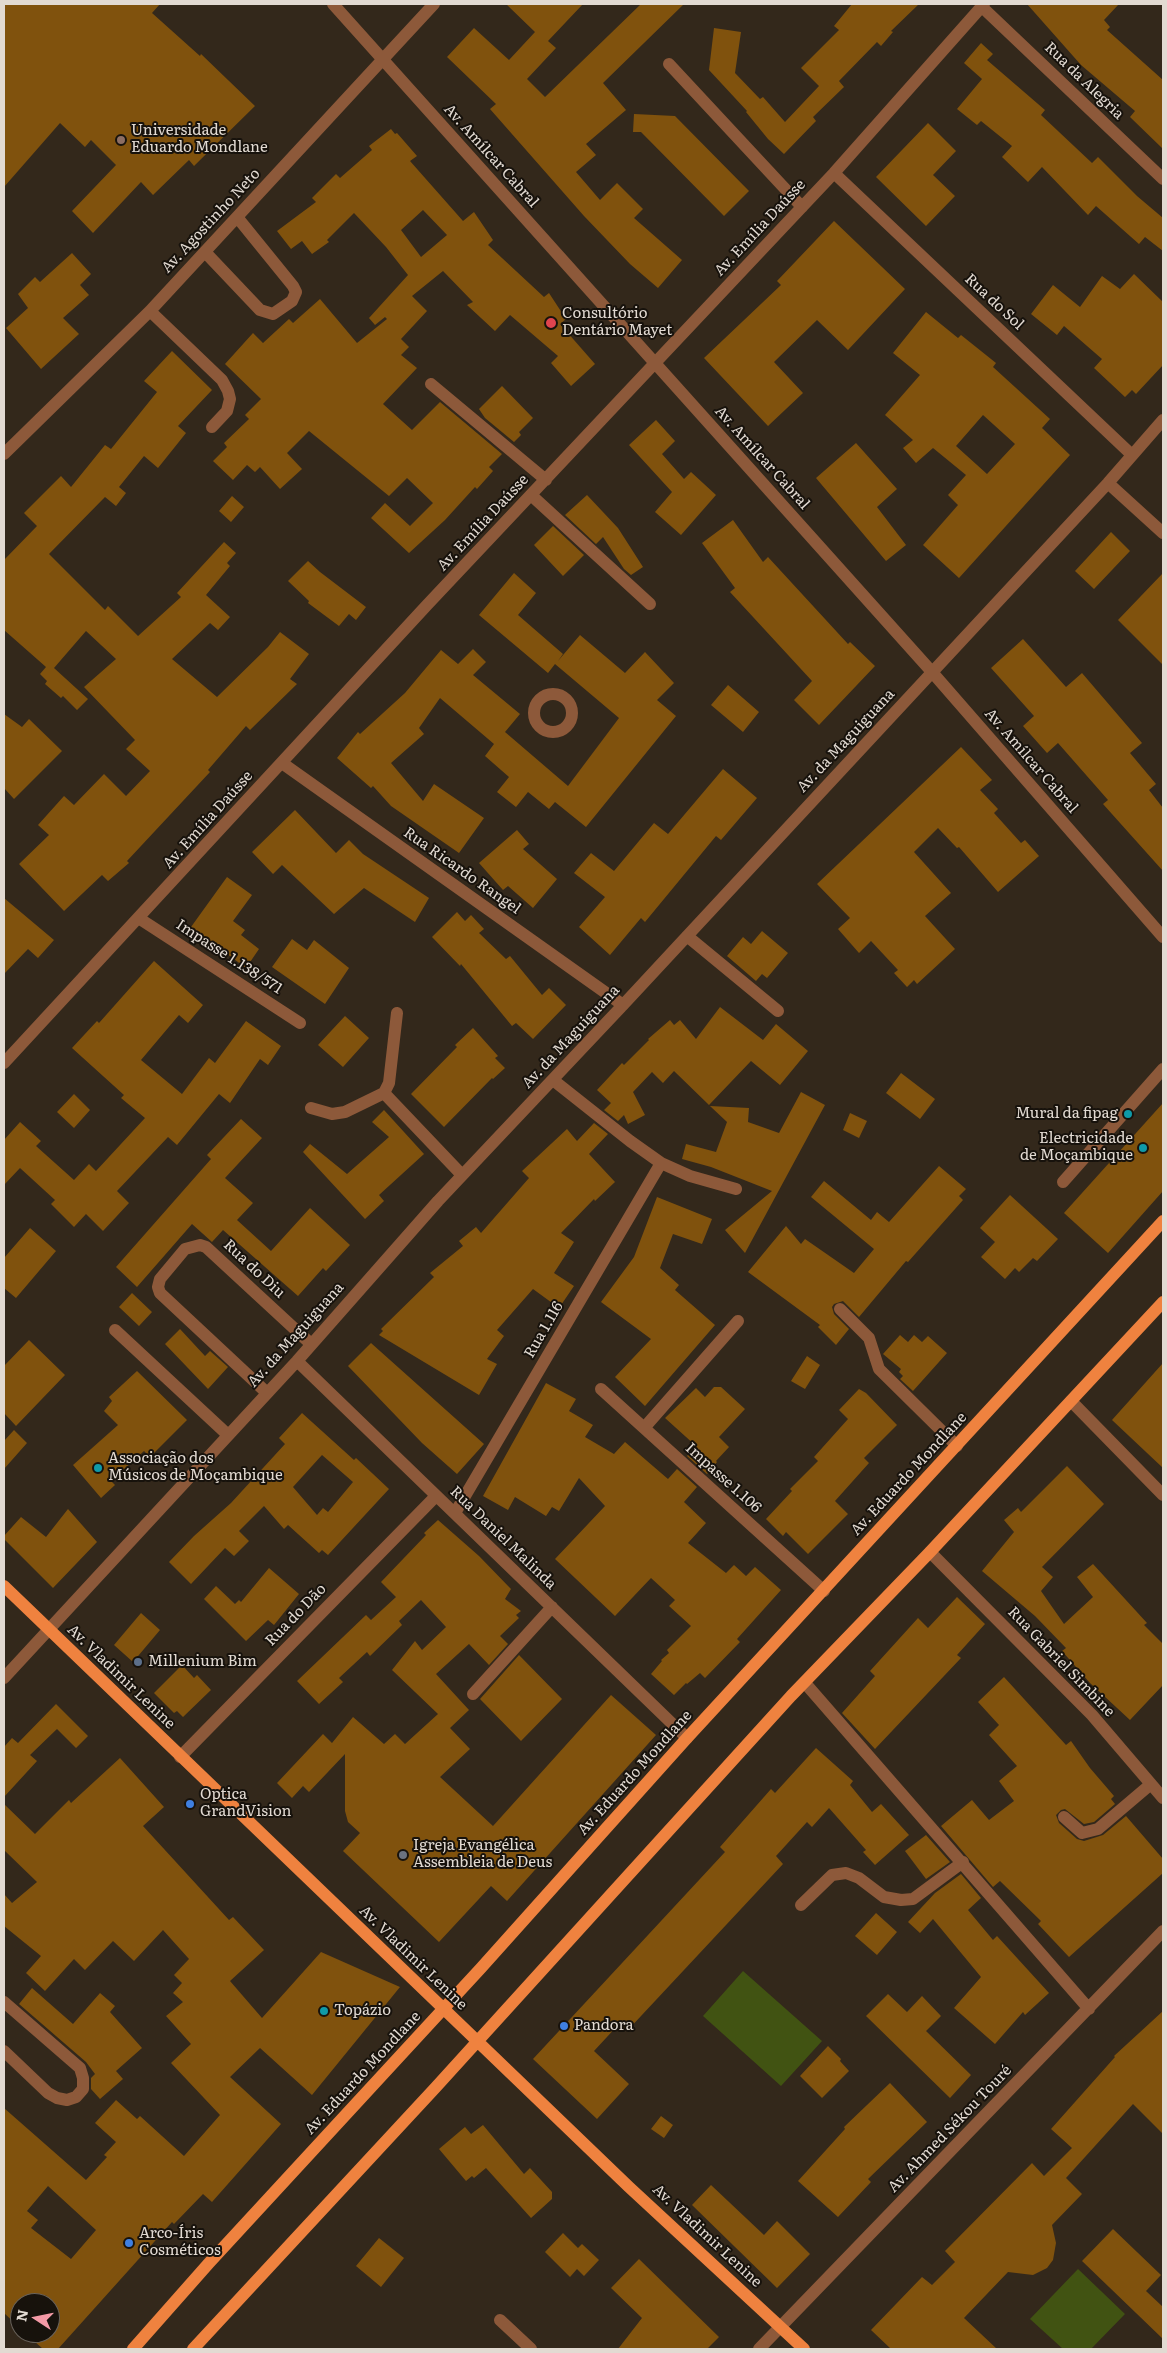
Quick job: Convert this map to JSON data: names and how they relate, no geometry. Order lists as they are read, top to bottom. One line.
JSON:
{"streets":{"main road":["Av. Eduardo Mondlane","Av. Vladimir Lenine"],"street":["Rua da Alegria","Av. Amílcar Cabral","Av. Agostinho Neto","Av. Emília Daússe","Rua do Sol","Av. da Maguiguana","Rua Ricardo Rangel","Impasse 1.138/571","Rua do Diu","Rua 1.116","Impasse 1.106","Rua Daniel Malinda","Rua do Dão","Rua Gabriel Simbine","Av. Ahmed Sékou Touré"]},"crossings":[["Rua da Alegria","Av. Emília Daússe"],["Av. Amílcar Cabral","Av. Agostinho Neto"],["Av. Amílcar Cabral","Av. Emília Daússe"],["Av. Amílcar Cabral","Av. da Maguiguana"],["Av. Emília Daússe","Rua do Sol"],["Av. Emília Daússe","Rua Ricardo Rangel"],["Av. Emília Daússe","Impasse 1.138/571"],["Rua do Sol","Av. da Maguiguana"],["Av. da Maguiguana","Rua Ricardo Rangel"],["Av. da Maguiguana","Rua do Diu"],["Av. da Maguiguana","Rua Daniel Malinda"],["Av. da Maguiguana","Av. Vladimir Lenine"],["Rua 1.116","Rua Daniel Malinda"],["Av. Eduardo Mondlane","Impasse 1.106"],["Av. Eduardo Mondlane","Rua Daniel Malinda"],["Av. Eduardo Mondlane","Av. Vladimir Lenine"],["Rua Daniel Malinda","Rua do Dão"],["Rua do Dão","Av. Vladimir Lenine"],["Av. Vladimir Lenine","Av. Ahmed Sékou Touré"]],"places":["Universidade Eduardo Mondlane","Consultório Dentário Mayet","Mural da fipag","Electricidade de Moçambique","Associação dos Músicos de Moçambique","Millenium Bim","Optica GrandVision","Igreja Evangélica Assembleia de Deus","Topázio","Pandora","Arco-Íris Cosméticos"],"north":"left"}
